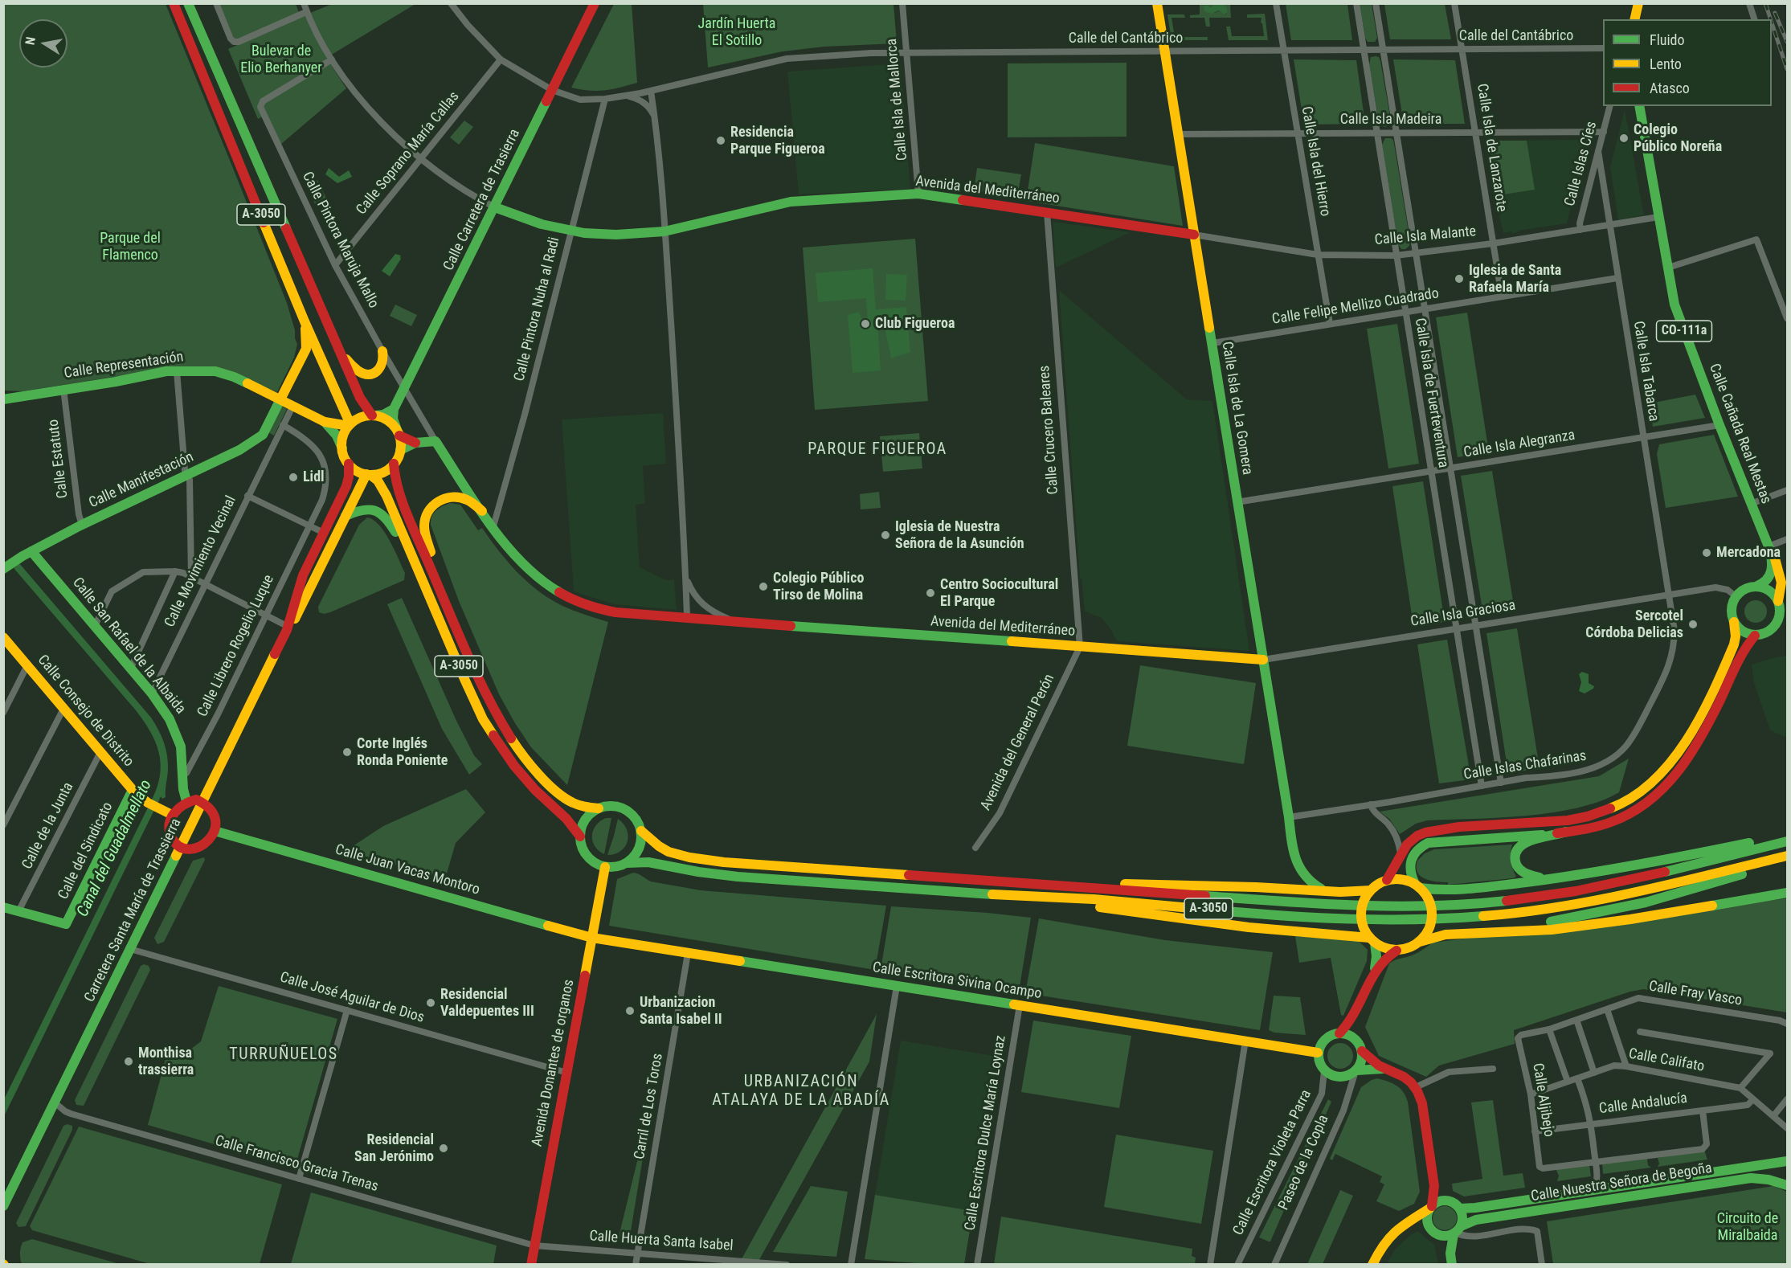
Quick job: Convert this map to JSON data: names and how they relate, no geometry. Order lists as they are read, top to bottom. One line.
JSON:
{"streets":{"main road":["Avenida del Mediterráneo","Calle Carretera de Trasierra","A-3050","CO-111a","Calle Representación","Calle Isla de La Gomera","Calle Cañada Real Mestas","Calle Manifestación","Calle San Rafael de la Albaida","Calle Consejo de Distrito","Calle del Sindicato","Calle Juan Vacas Montoro","Carretera Santa María de Trassierra","Calle Escritora Sivina Ocampo","Avenida Donantes de organos","Calle Nuestra Señora de Begoña"],"street":["Calle del Cantábrico","Calle Isla de Mallorca","Calle Isla Madeira","Calle Isla de Lanzarote","Calle Soprano María Callas","Calle Isla del Hierro","Calle Islas Cíes","Calle Isla Malante","Calle Pintora Maruja Mallo","Calle Felipe Mellizo Cuadrado","Calle Pintora Nuha al Radi","Calle Isla Tabarca","Calle Isla de Fuerteventura","Calle Crucero Baleares","Calle Isla Alegranza","Calle Estatuto","Calle Movimiento Vecinal","Calle Isla Graciosa","Calle Librero Rogelio Luque","Avenida del General Perón","Calle Islas Chafarinas","Calle de la Junta","Calle Fray Vasco","Calle José Aguilar de Dios","Calle Califato","Calle Aljibejo","Calle Andalucía","Carril de Los Toros","Calle Escritora Dulce María Loynaz","Calle Escritora Violeta Parra","Paseo de la Copla","Calle Francisco Gracia Trenas","Calle Huerta Santa Isabel"]},"crossings":[["Calle del Cantábrico","Calle Isla de Mallorca"],["Calle del Cantábrico","Calle Isla de Lanzarote"],["Calle del Cantábrico","Calle Soprano María Callas"],["Calle del Cantábrico","Calle Isla del Hierro"],["Calle del Cantábrico","Avenida del Mediterráneo"],["Calle del Cantábrico","Calle Carretera de Trasierra"],["Calle del Cantábrico","Calle Pintora Nuha al Radi"],["Calle del Cantábrico","Calle Isla de Fuerteventura"],["Calle del Cantábrico","Calle Isla de La Gomera"],["Calle Isla de Mallorca","Avenida del Mediterráneo"],["Calle Isla Madeira","Calle Isla de Lanzarote"],["Calle Isla Madeira","Calle Isla del Hierro"],["Calle Isla Madeira","Calle Islas Cíes"],["Calle Isla Madeira","Calle Isla de Fuerteventura"],["Calle Isla Madeira","Calle Isla de La Gomera"],["Calle Isla de Lanzarote","Calle Isla Malante"],["Calle Isla de Lanzarote","Calle Felipe Mellizo Cuadrado"],["Calle Soprano María Callas","Calle Pintora Maruja Mallo"],["Calle Isla del Hierro","Calle Isla Malante"],["Calle Isla del Hierro","Calle Felipe Mellizo Cuadrado"],["Calle Islas Cíes","Calle Isla Malante"],["Calle Islas Cíes","Calle Isla Tabarca"],["Avenida del Mediterráneo","Calle Isla Malante"],["Avenida del Mediterráneo","Calle Isla de La Gomera"],["Avenida del Mediterráneo","Calle Crucero Baleares"],["Avenida del Mediterráneo","Calle Isla Graciosa"],["Avenida del Mediterráneo","Avenida del General Perón"],["Calle Carretera de Trasierra","Calle Pintora Maruja Mallo"],["A-3050","Calle Representación"],["A-3050","Avenida Donantes de organos"],["Calle Isla Malante","Calle Isla Tabarca"],["Calle Isla Malante","Calle Isla de Fuerteventura"],["Calle Isla Malante","Calle Isla de La Gomera"],["Calle Isla Malante","Calle Cañada Real Mestas"],["Calle Felipe Mellizo Cuadrado","Calle Isla Tabarca"],["Calle Felipe Mellizo Cuadrado","Calle Isla de Fuerteventura"],["Calle Felipe Mellizo Cuadrado","Calle Isla de La Gomera"],["Calle Representación","Calle Estatuto"],["Calle Representación","Calle Movimiento Vecinal"],["Calle Isla Tabarca","Calle Isla Alegranza"],["Calle Isla Tabarca","Calle Isla Graciosa"],["Calle Isla Tabarca","Calle Islas Chafarinas"],["Calle Isla de Fuerteventura","Calle Isla Alegranza"],["Calle Isla de Fuerteventura","Calle Isla Graciosa"],["Calle Isla de Fuerteventura","Calle Islas Chafarinas"],["Calle Isla de La Gomera","Calle Isla Alegranza"],["Calle Isla de La Gomera","Calle Isla Graciosa"],["Calle Isla de La Gomera","Calle Islas Chafarinas"],["Calle Crucero Baleares","Avenida del General Perón"],["Calle Cañada Real Mestas","Calle Isla Alegranza"],["Calle Cañada Real Mestas","Calle Isla Graciosa"],["Calle Estatuto","Calle Manifestación"],["Calle Manifestación","Calle San Rafael de la Albaida"],["Calle Movimiento Vecinal","Calle San Rafael de la Albaida"],["Calle Movimiento Vecinal","Calle Librero Rogelio Luque"],["Calle Isla Graciosa","Calle Islas Chafarinas"],["Calle San Rafael de la Albaida","Calle Librero Rogelio Luque"],["Calle Consejo de Distrito","Calle de la Junta"],["Calle Consejo de Distrito","Calle del Sindicato"],["Calle de la Junta","Calle del Sindicato"],["Calle Juan Vacas Montoro","Calle Escritora Sivina Ocampo"],["Calle Juan Vacas Montoro","Avenida Donantes de organos"],["Carretera Santa María de Trassierra","Calle José Aguilar de Dios"],["Carretera Santa María de Trassierra","Calle Francisco Gracia Trenas"],["Calle Escritora Sivina Ocampo","Avenida Donantes de organos"],["Calle Escritora Sivina Ocampo","Carril de Los Toros"],["Calle Escritora Sivina Ocampo","Calle Escritora Dulce María Loynaz"],["Calle Escritora Sivina Ocampo","Calle Escritora Violeta Parra"],["Calle Escritora Sivina Ocampo","Paseo de la Copla"],["Calle Fray Vasco","Calle Aljibejo"],["Calle José Aguilar de Dios","Avenida Donantes de organos"],["Calle Califato","Calle Aljibejo"],["Avenida Donantes de organos","Calle Francisco Gracia Trenas"],["Avenida Donantes de organos","Calle Huerta Santa Isabel"],["Calle Aljibejo","Calle Andalucía"],["Calle Aljibejo","Calle Nuestra Señora de Begoña"],["Calle Andalucía","Calle Nuestra Señora de Begoña"],["Carril de Los Toros","Calle Huerta Santa Isabel"],["Calle Escritora Violeta Parra","Paseo de la Copla"],["Calle Francisco Gracia Trenas","Calle Huerta Santa Isabel"]],"districts":["PARQUE FIGUEROA","TURRUÑUELOS","URBANIZACIÓN ATALAYA DE LA ABADÍA"],"water":["Canal del Guadalmellato"],"parks":["Jardín Huerta El Sotillo","Bulevar de Elio Berhanyer","Parque del Flamenco","Circuito de Miralbaida"],"places":["Colegio Público Noreña","Residencia Parque Figueroa","Iglesia de Santa Rafaela María","Club Figueroa","Lidl","Iglesia de Nuestra Señora de la Asunción","Mercadona","Colegio Público Tirso de Molina","Centro Sociocultural El Parque","Sercotel Córdoba Delicias","Corte Inglés Ronda Poniente","Residencial Valdepuentes III","Urbanizacion Santa Isabel II","Monthisa trassierra","Residencial San Jerónimo"],"legend":["Fluido","Lento","Atasco"],"north":"left"}
